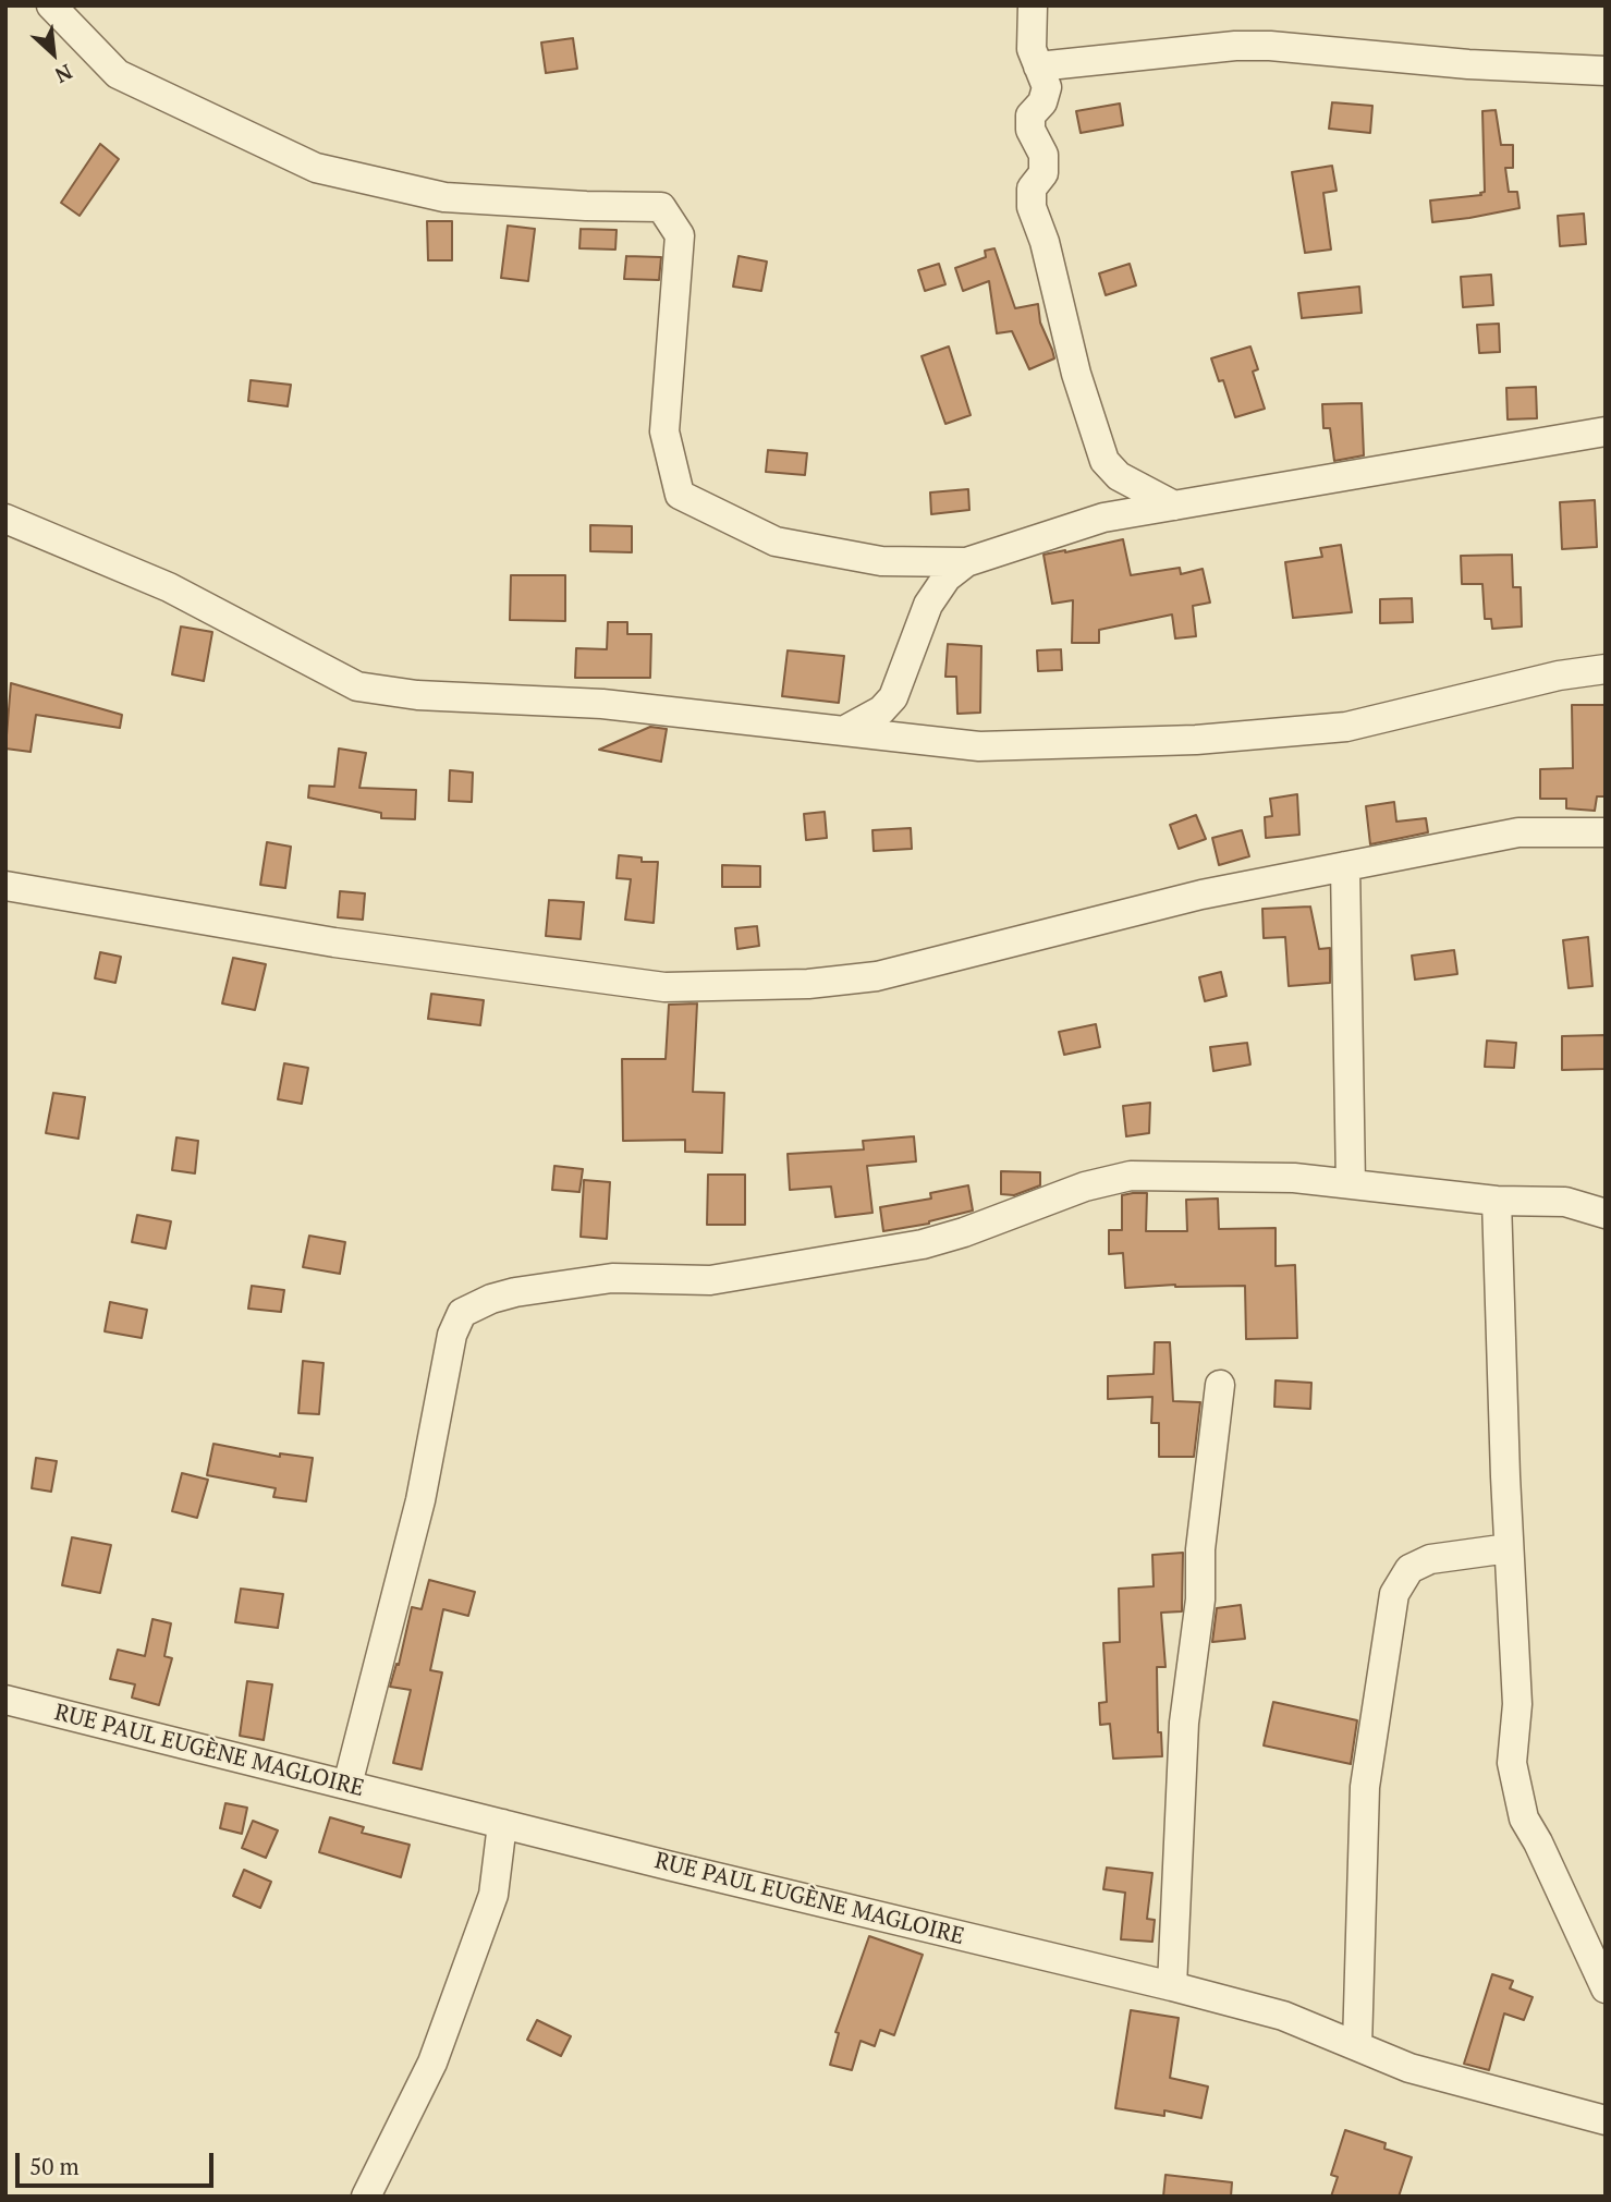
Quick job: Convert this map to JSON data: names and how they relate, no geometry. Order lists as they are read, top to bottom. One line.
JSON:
{"streets":{"street":["RUE PAUL EUGÈNE MAGLOIRE"]},"scale_bar":"50 m","north":"bottom right"}
